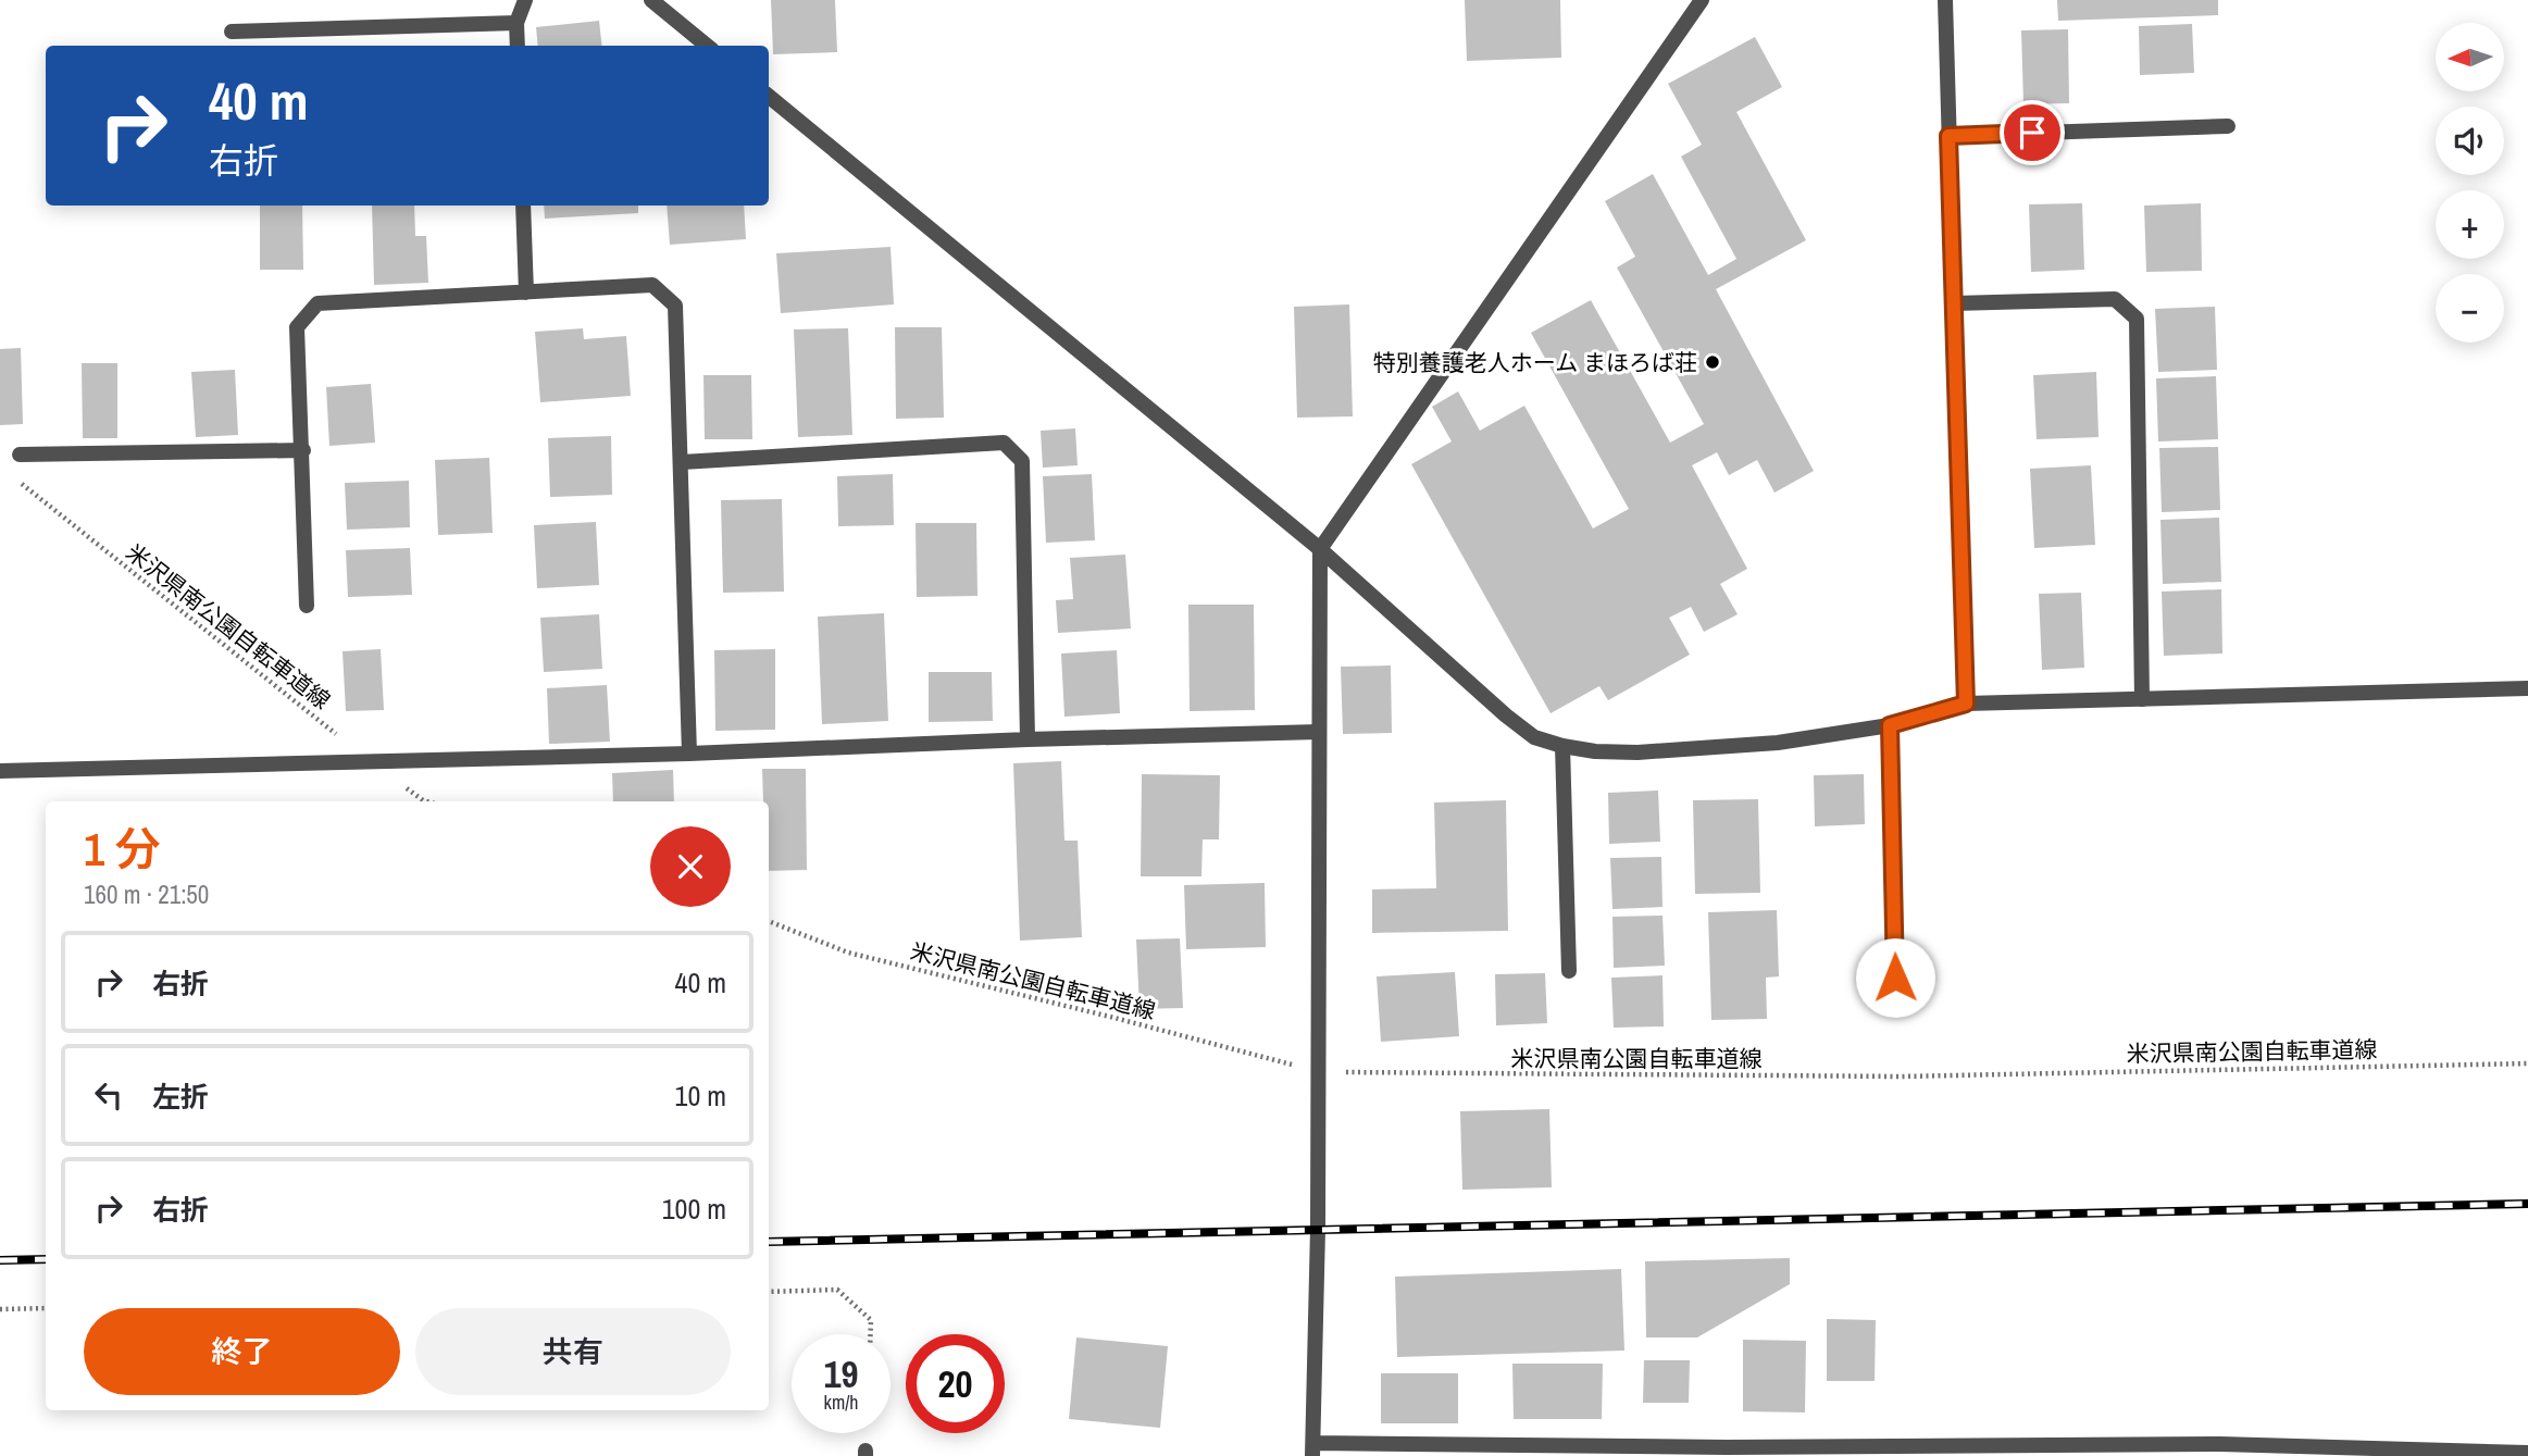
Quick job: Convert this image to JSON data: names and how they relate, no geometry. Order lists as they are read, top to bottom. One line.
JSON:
{"streets":{"path":["米沢県南公園自転車道線"]},"places":["特別養護老人ホーム まほろば荘"],"north":"left","page":{"map_buttons":["+","−"],"turn":["40 m","右折"],"heading":["1 分","160 m · 21:50"],"list":[{"name":"右折","value":"40 m"},{"name":"左折","value":"10 m"},{"name":"右折","value":"100 m"}],"buttons":["終了","共有"],"speed":"19 km/h","limit":"20"}}
